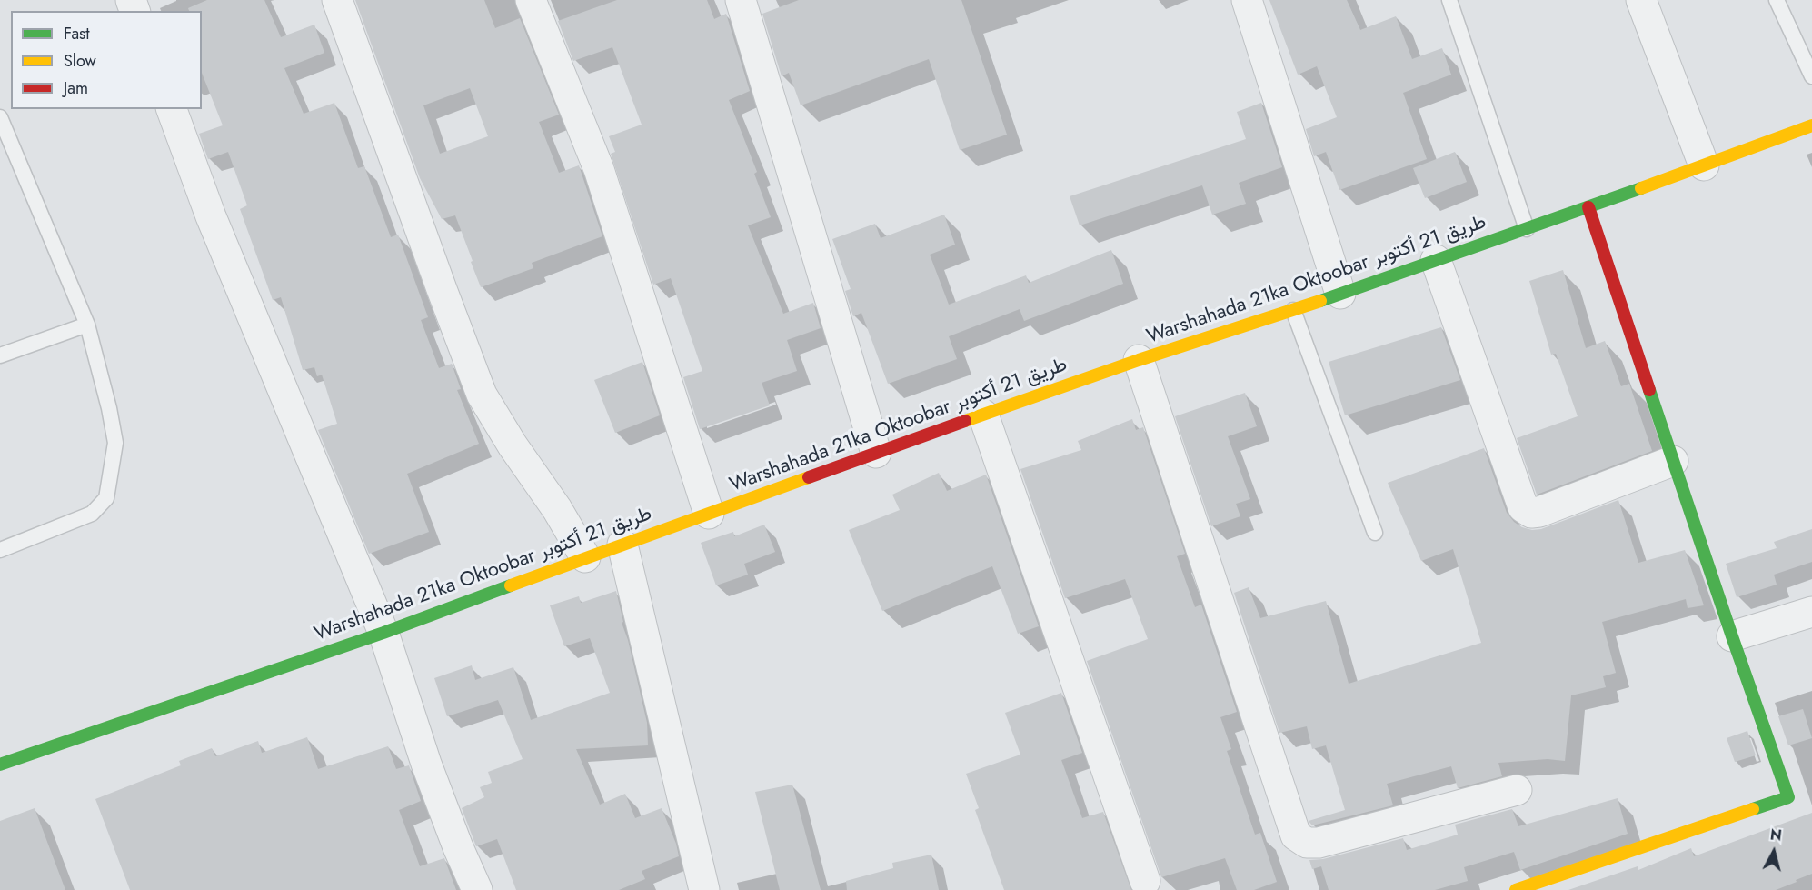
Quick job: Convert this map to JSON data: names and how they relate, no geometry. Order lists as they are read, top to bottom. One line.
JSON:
{"streets":{"main road":["Warshahada 21ka Oktoobar طريق 21 أكتوبر"]},"legend":["Fast","Slow","Jam"],"north":"top"}
